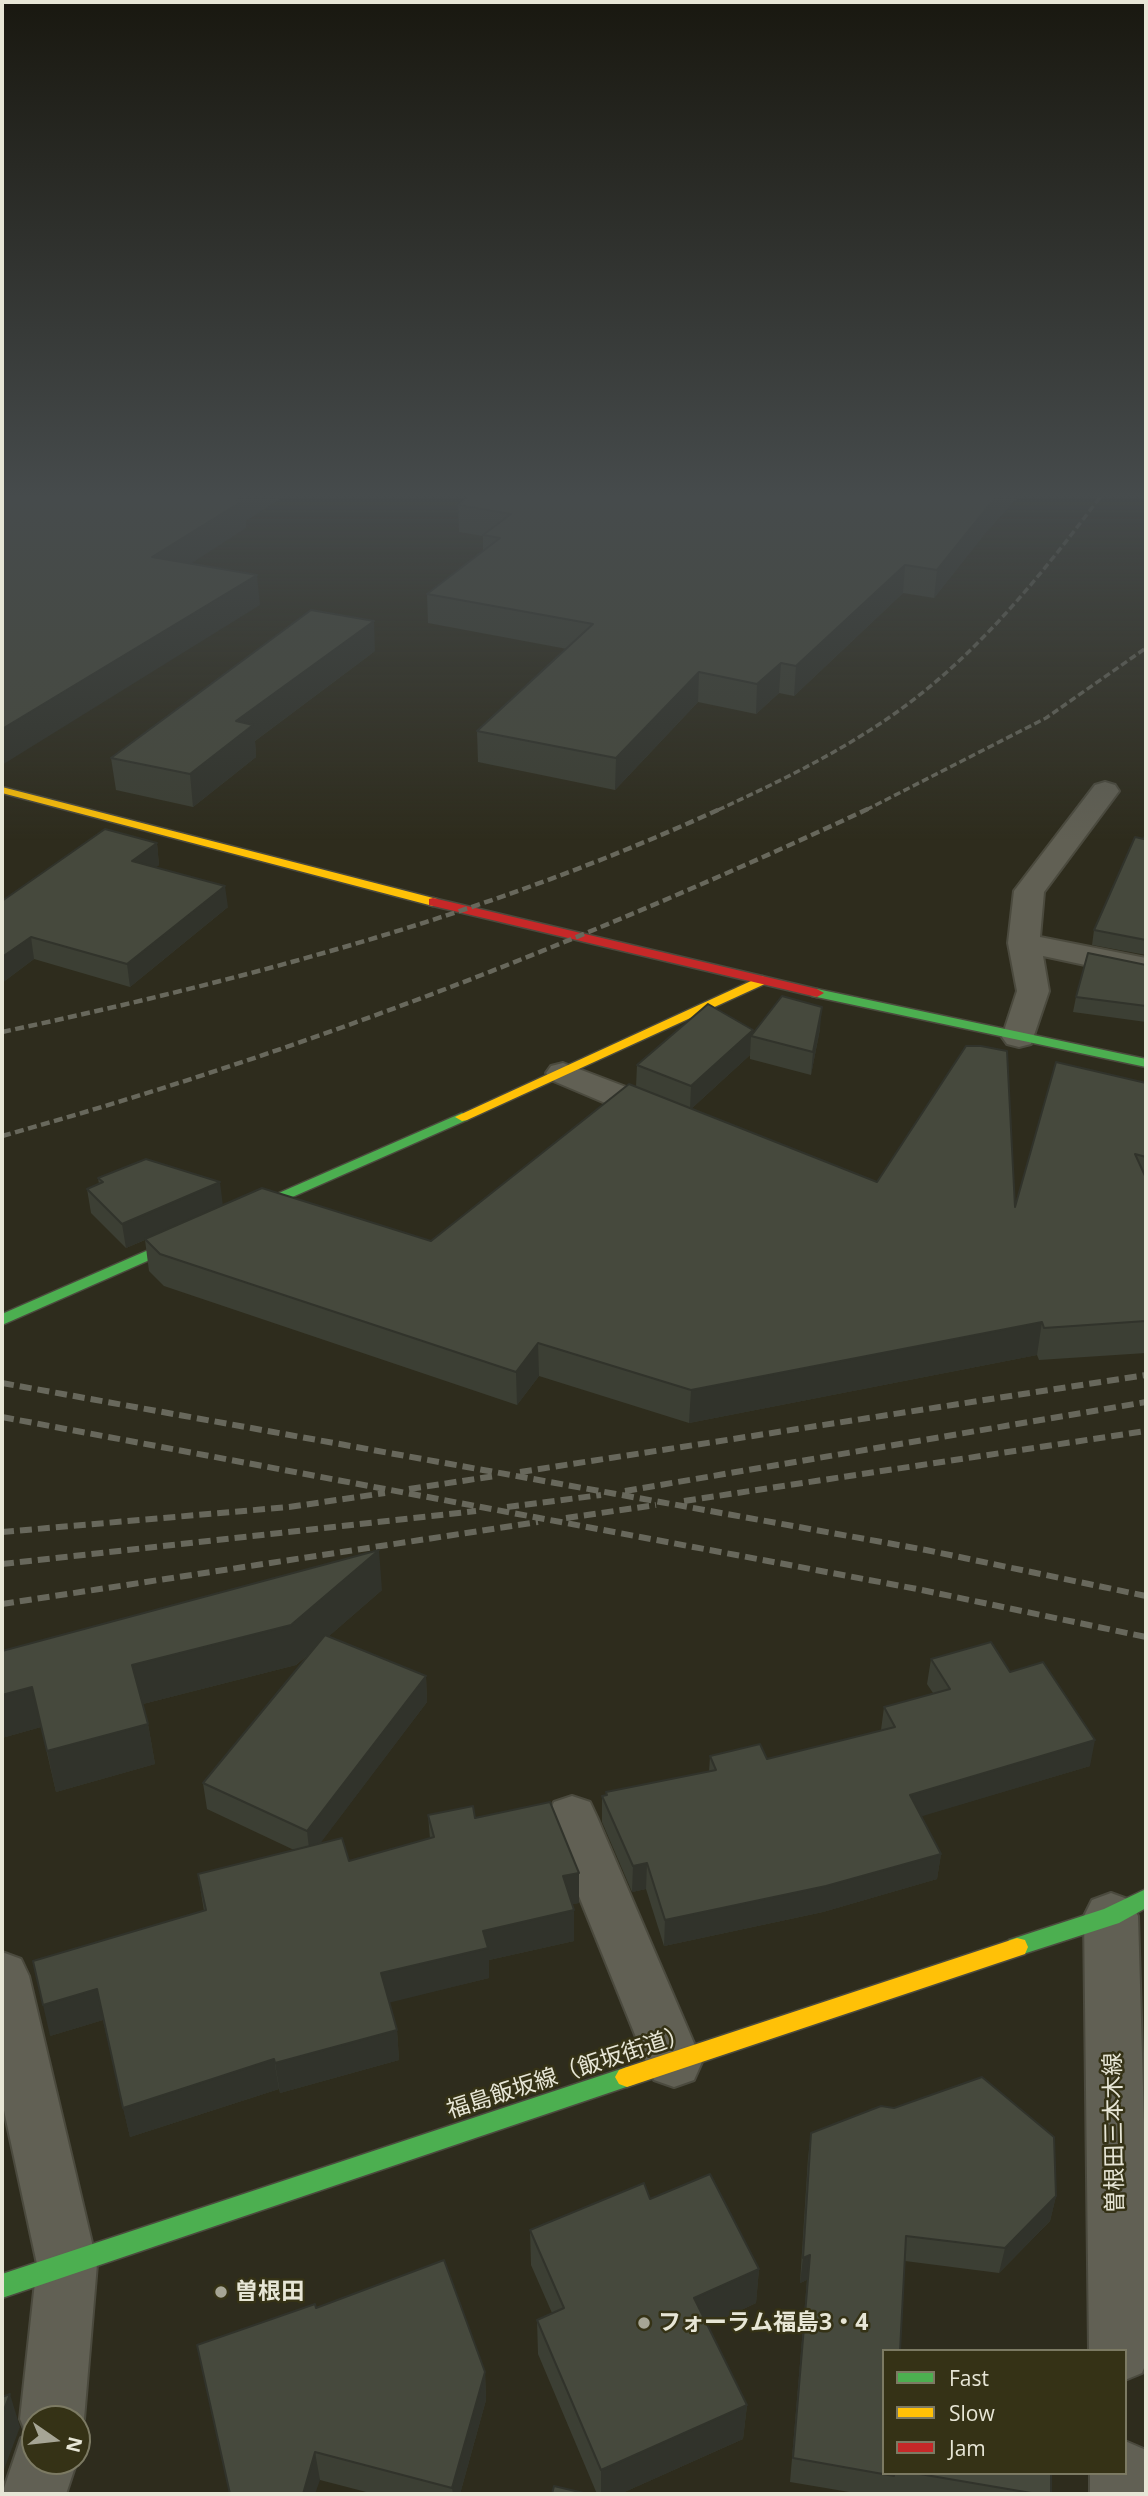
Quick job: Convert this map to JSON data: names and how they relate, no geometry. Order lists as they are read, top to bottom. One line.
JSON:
{"streets":{"street":["福島飯坂線（飯坂街道）","曽根田三本木線"]},"crossings":[["福島飯坂線（飯坂街道）","曽根田三本木線"]],"places":["曽根田","フォーラム福島3・4"],"legend":["Fast","Slow","Jam"],"north":"right"}
